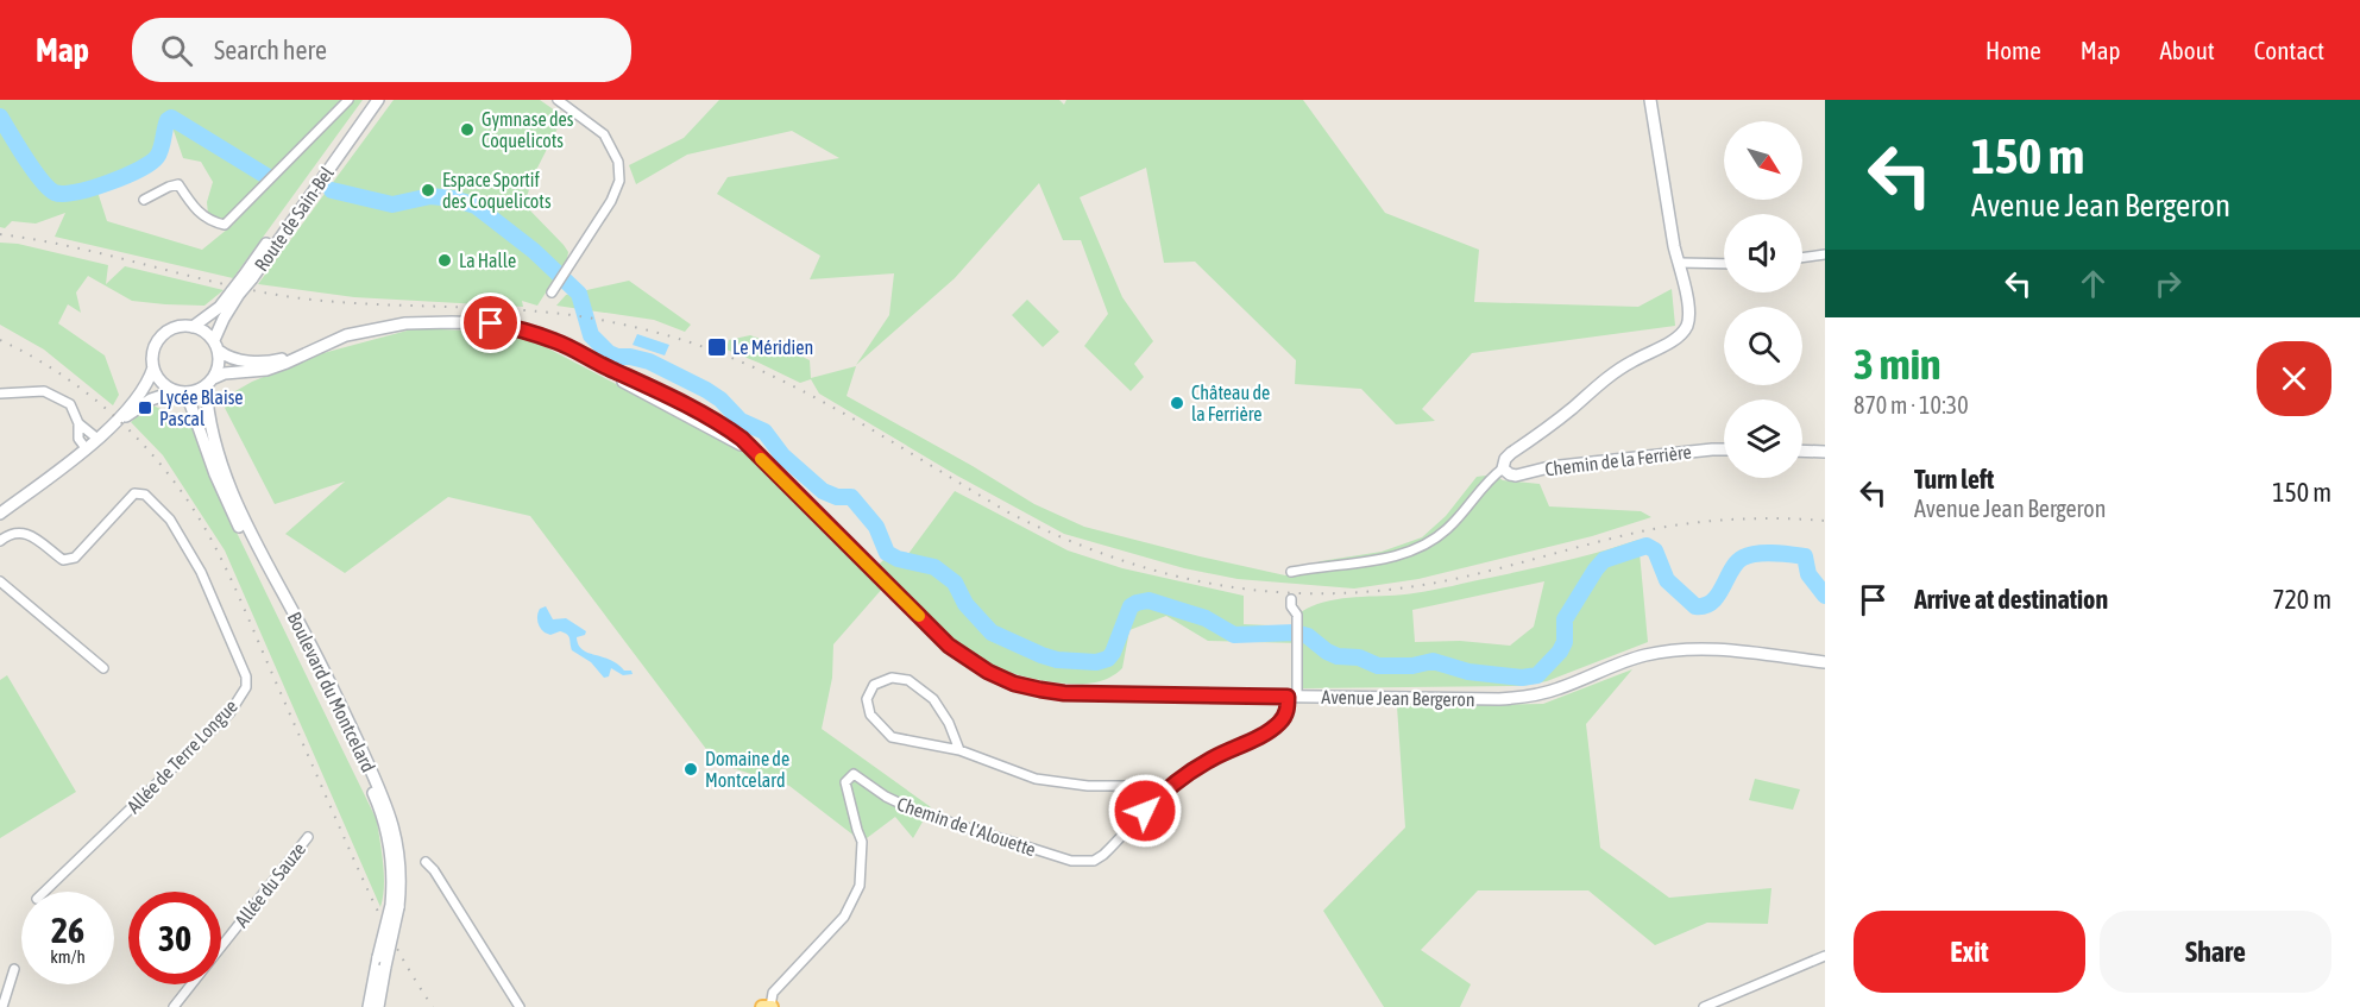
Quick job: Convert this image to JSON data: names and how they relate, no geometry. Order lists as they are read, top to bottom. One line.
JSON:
{"streets":{"street":["Route de Sain-Bel","Chemin de la Ferrière","Boulevard du Montcelard","Avenue Jean Bergeron","Allée de Terre Longue","Chemin de l'Alouette","Allée du Sauze"]},"crossings":[["Route de Sain-Bel","Boulevard du Montcelard"],["Route de Sain-Bel","Avenue Jean Bergeron"],["Boulevard du Montcelard","Avenue Jean Bergeron"],["Avenue Jean Bergeron","Chemin de l'Alouette"]],"places":{"other":["Gymnase des Coquelicots","Espace Sportif des Coquelicots","La Halle","Château de la Ferrière","Domaine de Montcelard"],"transit":["Le Méridien","Lycée Blaise Pascal"]},"north":"bottom right","page":{"header":"Map","search":"Search here","nav":["Home","Map","About","Contact"],"turn":["150 m","Avenue Jean Bergeron"],"heading":["3 min","870 m · 10:30"],"list":[{"name":"Turn left","note":"Avenue Jean Bergeron","value":"150 m"},{"name":"Arrive at destination","value":"720 m"}],"speed":"26 km/h","limit":"30","buttons":["Exit","Share"]}}
